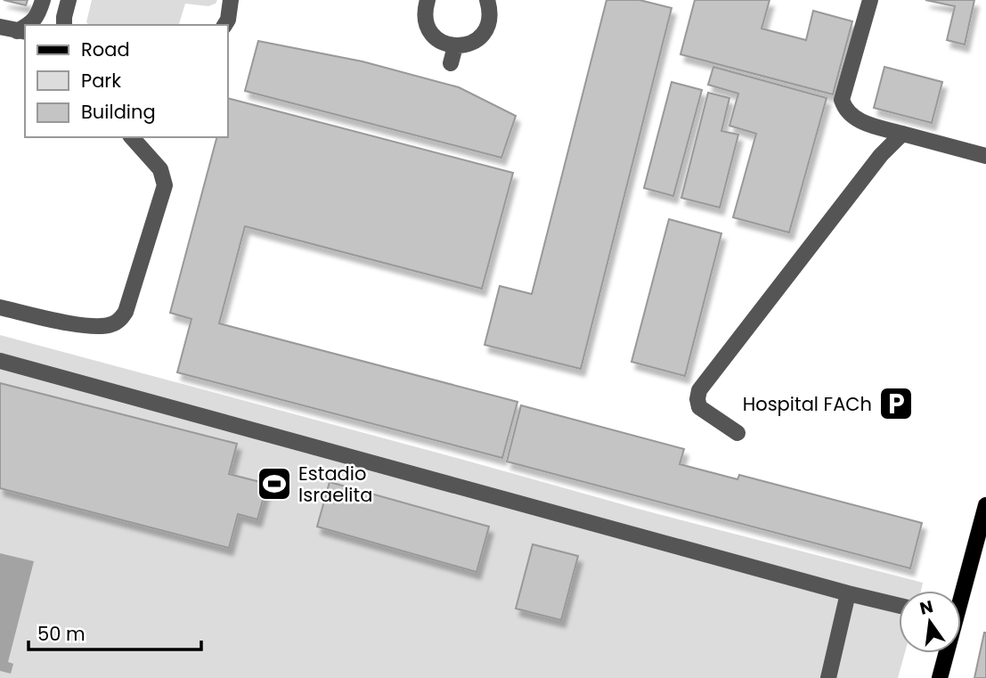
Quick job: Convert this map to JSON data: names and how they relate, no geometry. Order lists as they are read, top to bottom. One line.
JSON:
{"places":{"parking":["Hospital FACh"],"sports":["Estadio Israelita"]},"legend":["Road","Park","Building"],"scale_bar":"50 m","north":"top"}
